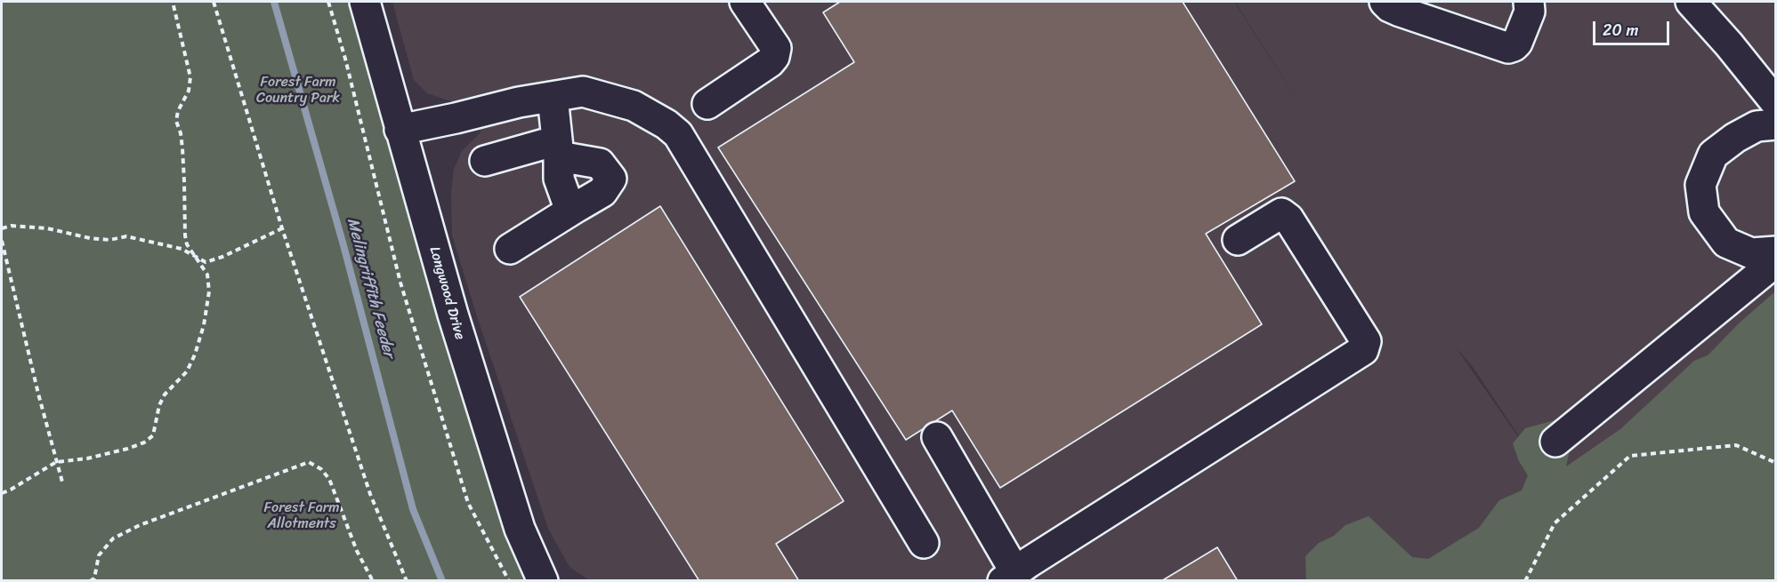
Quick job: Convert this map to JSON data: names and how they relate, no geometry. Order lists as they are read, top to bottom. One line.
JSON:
{"streets":{"street":["Longwood Drive"]},"water":["Melingriffith Feeder"],"parks":["Forest Farm Country Park","Forest Farm Allotments"],"scale_bar":"20 m"}
